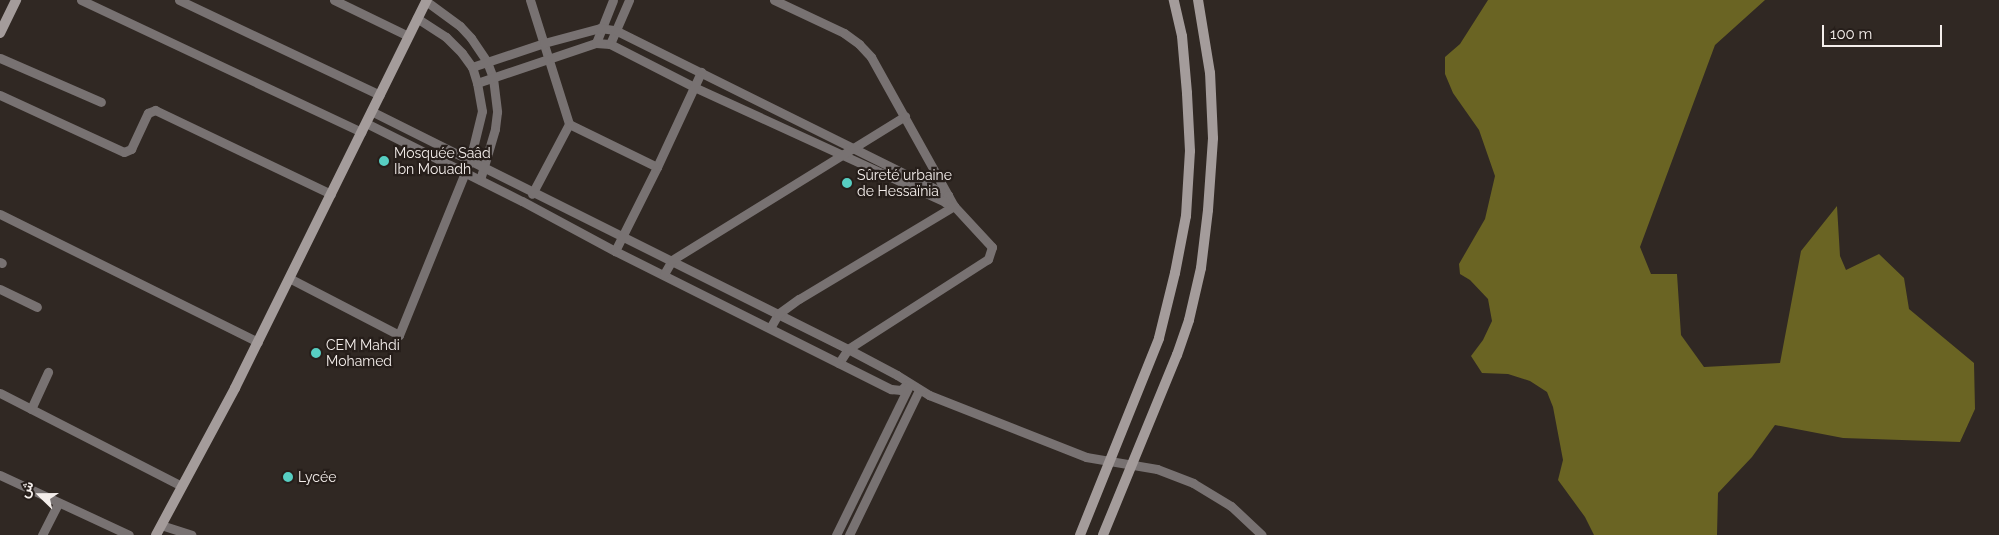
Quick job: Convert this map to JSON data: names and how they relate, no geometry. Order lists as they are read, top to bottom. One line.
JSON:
{"places":["Mosquée Saâd Ibn Mouadh","Sûreté urbaine de Hessaïnia","CEM Mahdi Mohamed","Lycée"],"scale_bar":"100 m","north":"left"}
